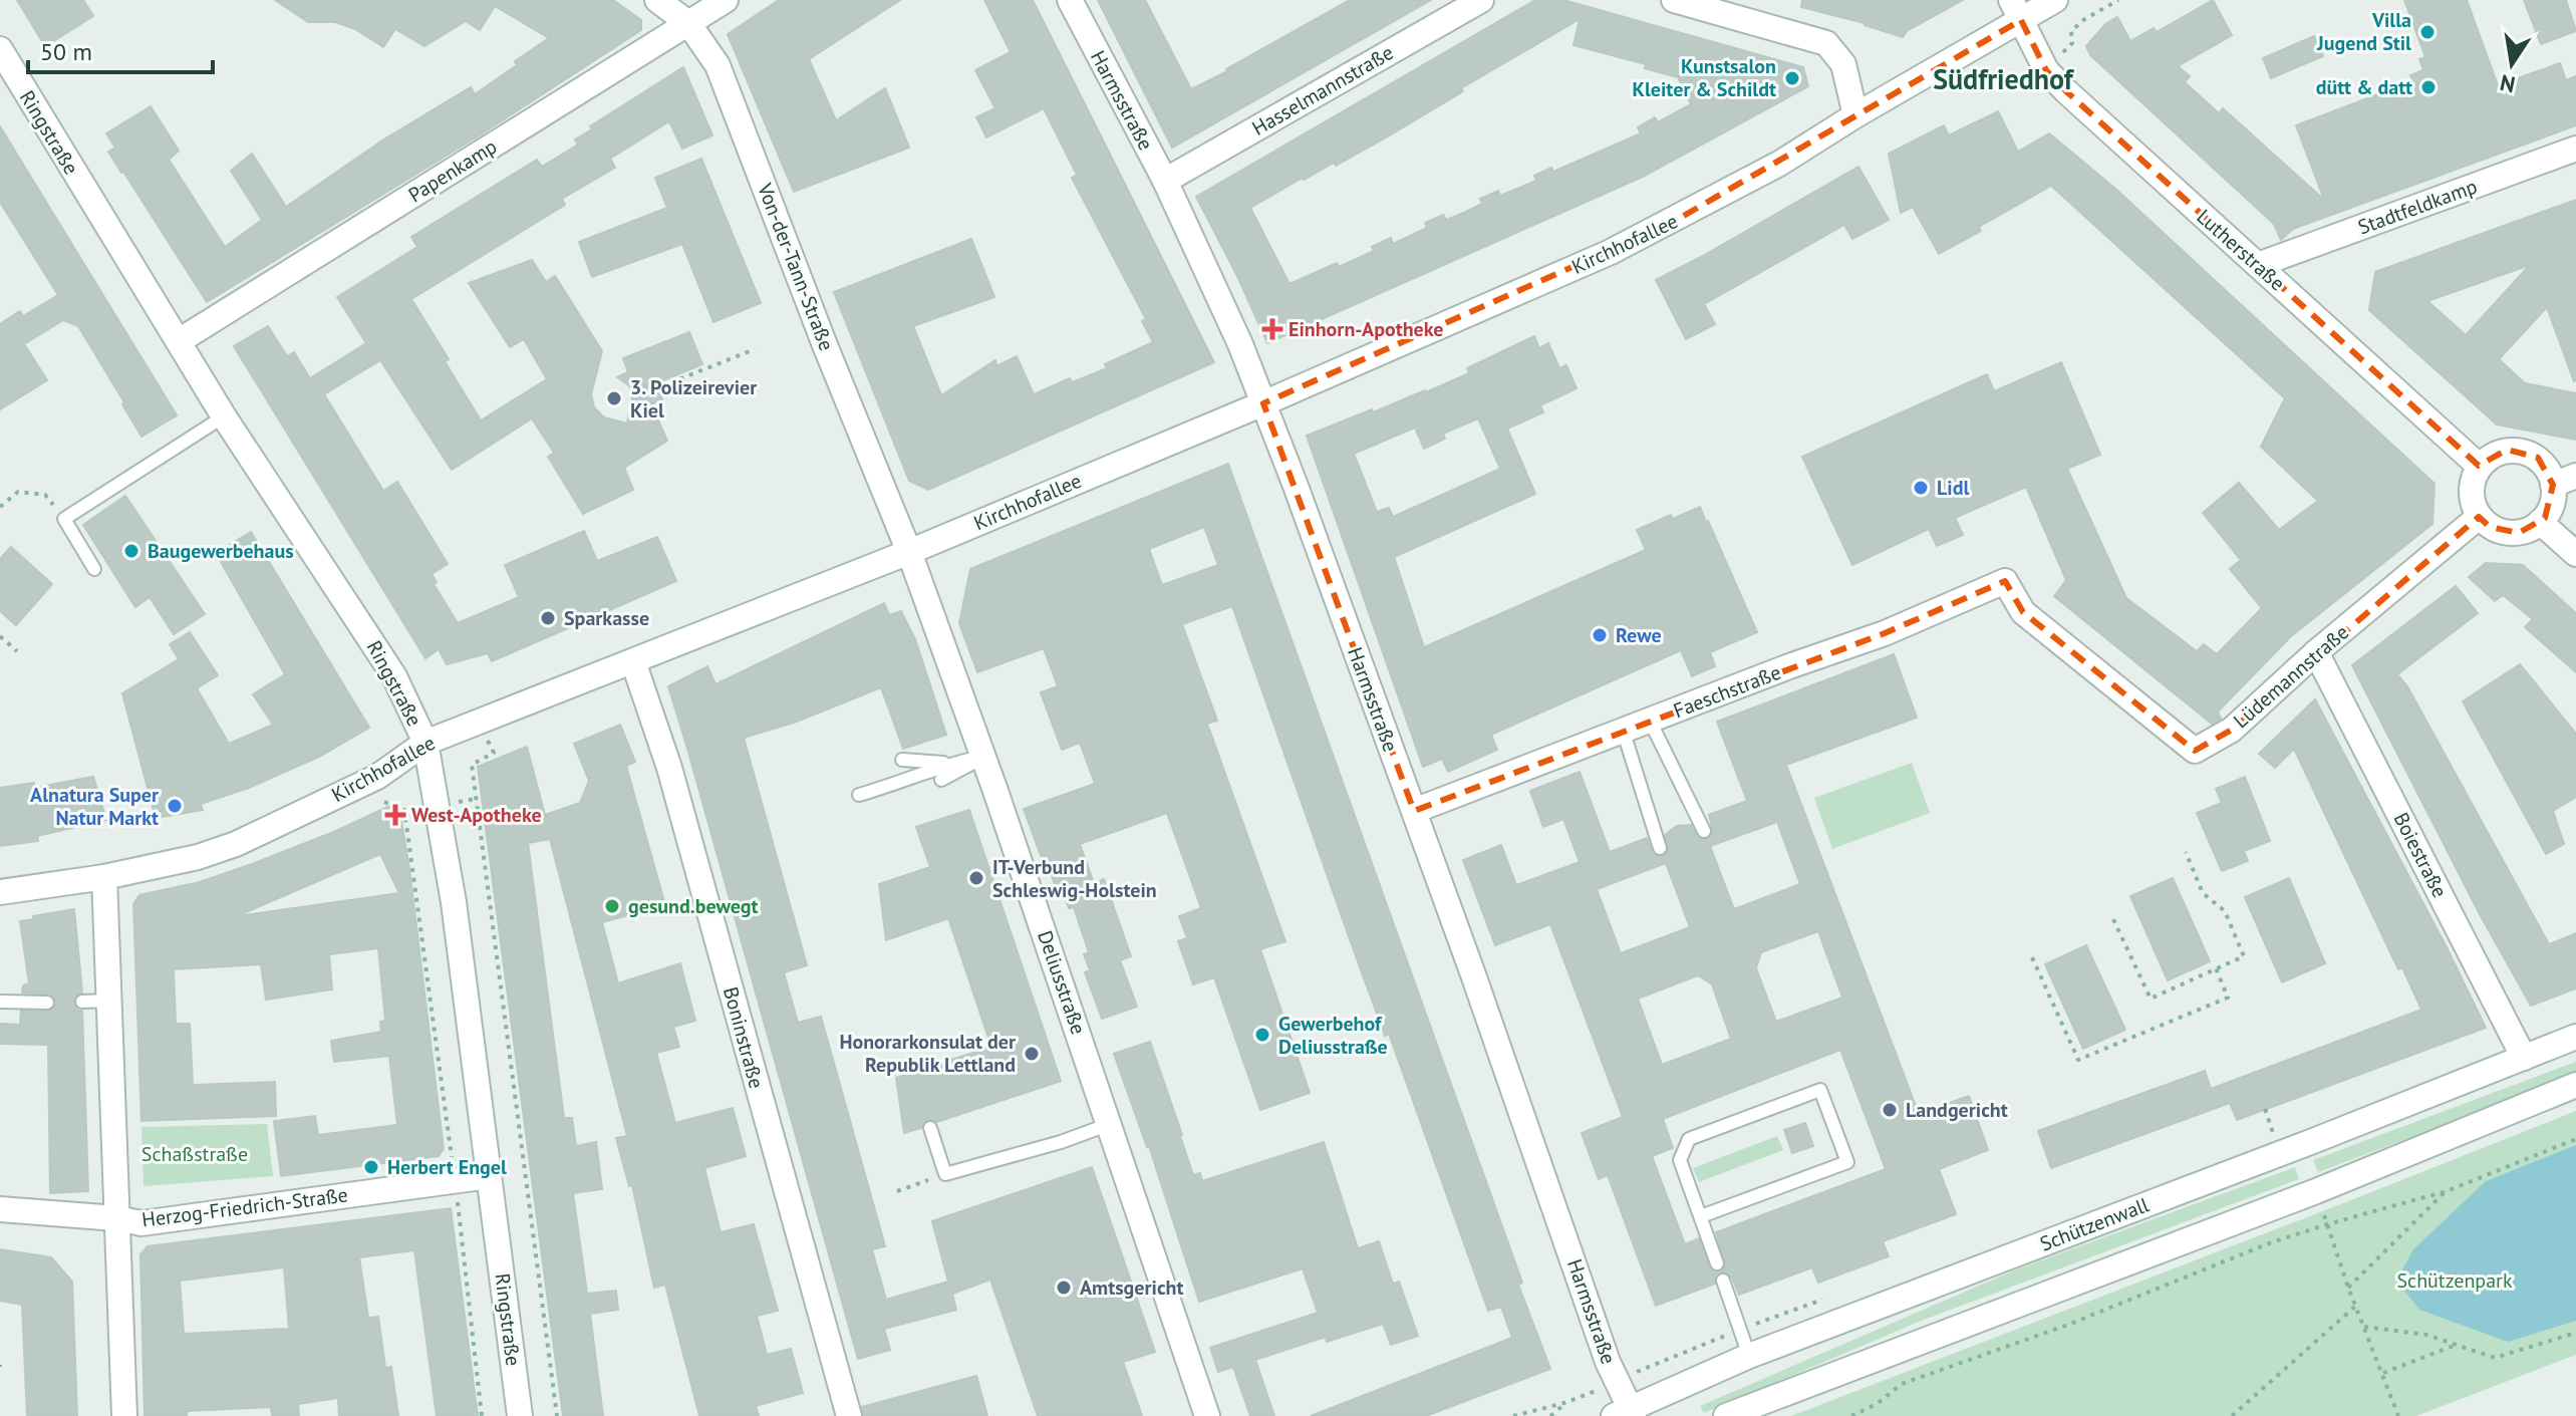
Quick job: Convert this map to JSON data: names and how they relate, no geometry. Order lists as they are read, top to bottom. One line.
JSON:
{"streets":{"street":["Hasselmannstraße","Harmsstraße","Ringstraße","Papenkamp","Stadtfeldkamp","Kirchhofallee","Lutherstraße","Von-der-Tann-Straße","Lüdemannstraße","Faeschstraße","Boiestraße","Deliusstraße","Boninstraße","Herzog-Friedrich-Straße","Schützenwall"]},"crossings":[["Hasselmannstraße","Harmsstraße"],["Harmsstraße","Kirchhofallee"],["Harmsstraße","Faeschstraße"],["Harmsstraße","Schützenwall"],["Ringstraße","Papenkamp"],["Ringstraße","Kirchhofallee"],["Ringstraße","Herzog-Friedrich-Straße"],["Papenkamp","Von-der-Tann-Straße"],["Stadtfeldkamp","Lutherstraße"],["Kirchhofallee","Lutherstraße"],["Kirchhofallee","Von-der-Tann-Straße"],["Kirchhofallee","Deliusstraße"],["Kirchhofallee","Boninstraße"],["Lutherstraße","Lüdemannstraße"],["Von-der-Tann-Straße","Deliusstraße"],["Lüdemannstraße","Faeschstraße"],["Lüdemannstraße","Boiestraße"],["Boiestraße","Schützenwall"]],"districts":["Südfriedhof"],"parks":["Schaßstraße","Schützenpark"],"places":{"other":["Villa Jugend Stil","Kunstsalon Kleiter & Schildt","dütt & datt","3. Polizeirevier Kiel","Lidl","Baugewerbehaus","Sparkasse","Rewe","Alnatura Super Natur Markt","IT-Verbund Schleswig-Holstein","gesund.bewegt","Gewerbehof Deliusstraße","Honorarkonsulat der Republik Lettland","Landgericht","Herbert Engel","Amtsgericht"],"health":["Einhorn-Apotheke","West-Apotheke"]},"scale_bar":"50 m","north":"bottom"}
